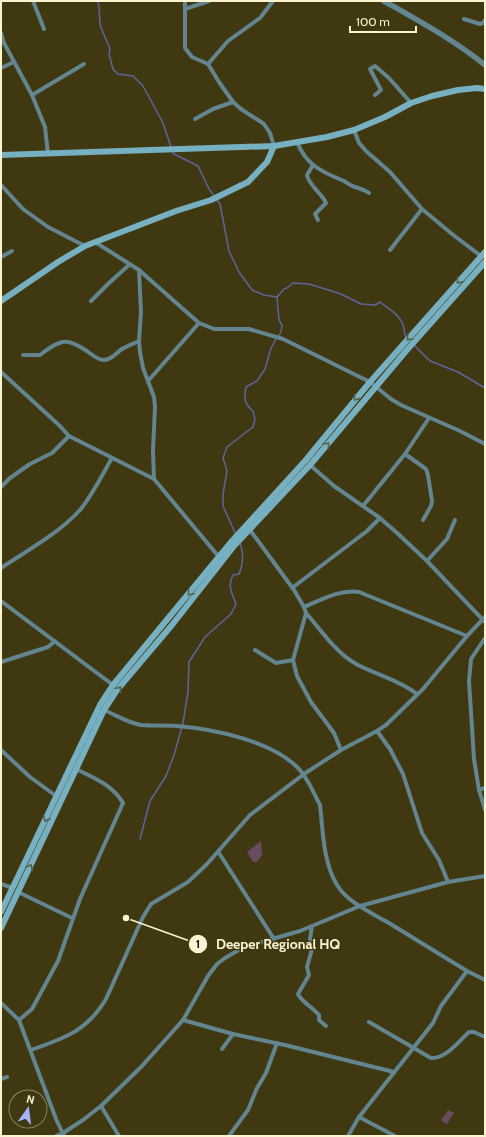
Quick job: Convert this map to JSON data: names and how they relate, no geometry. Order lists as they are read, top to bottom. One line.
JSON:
{"places":["Deeper Regional HQ"],"scale_bar":"100 m","north":"top"}
